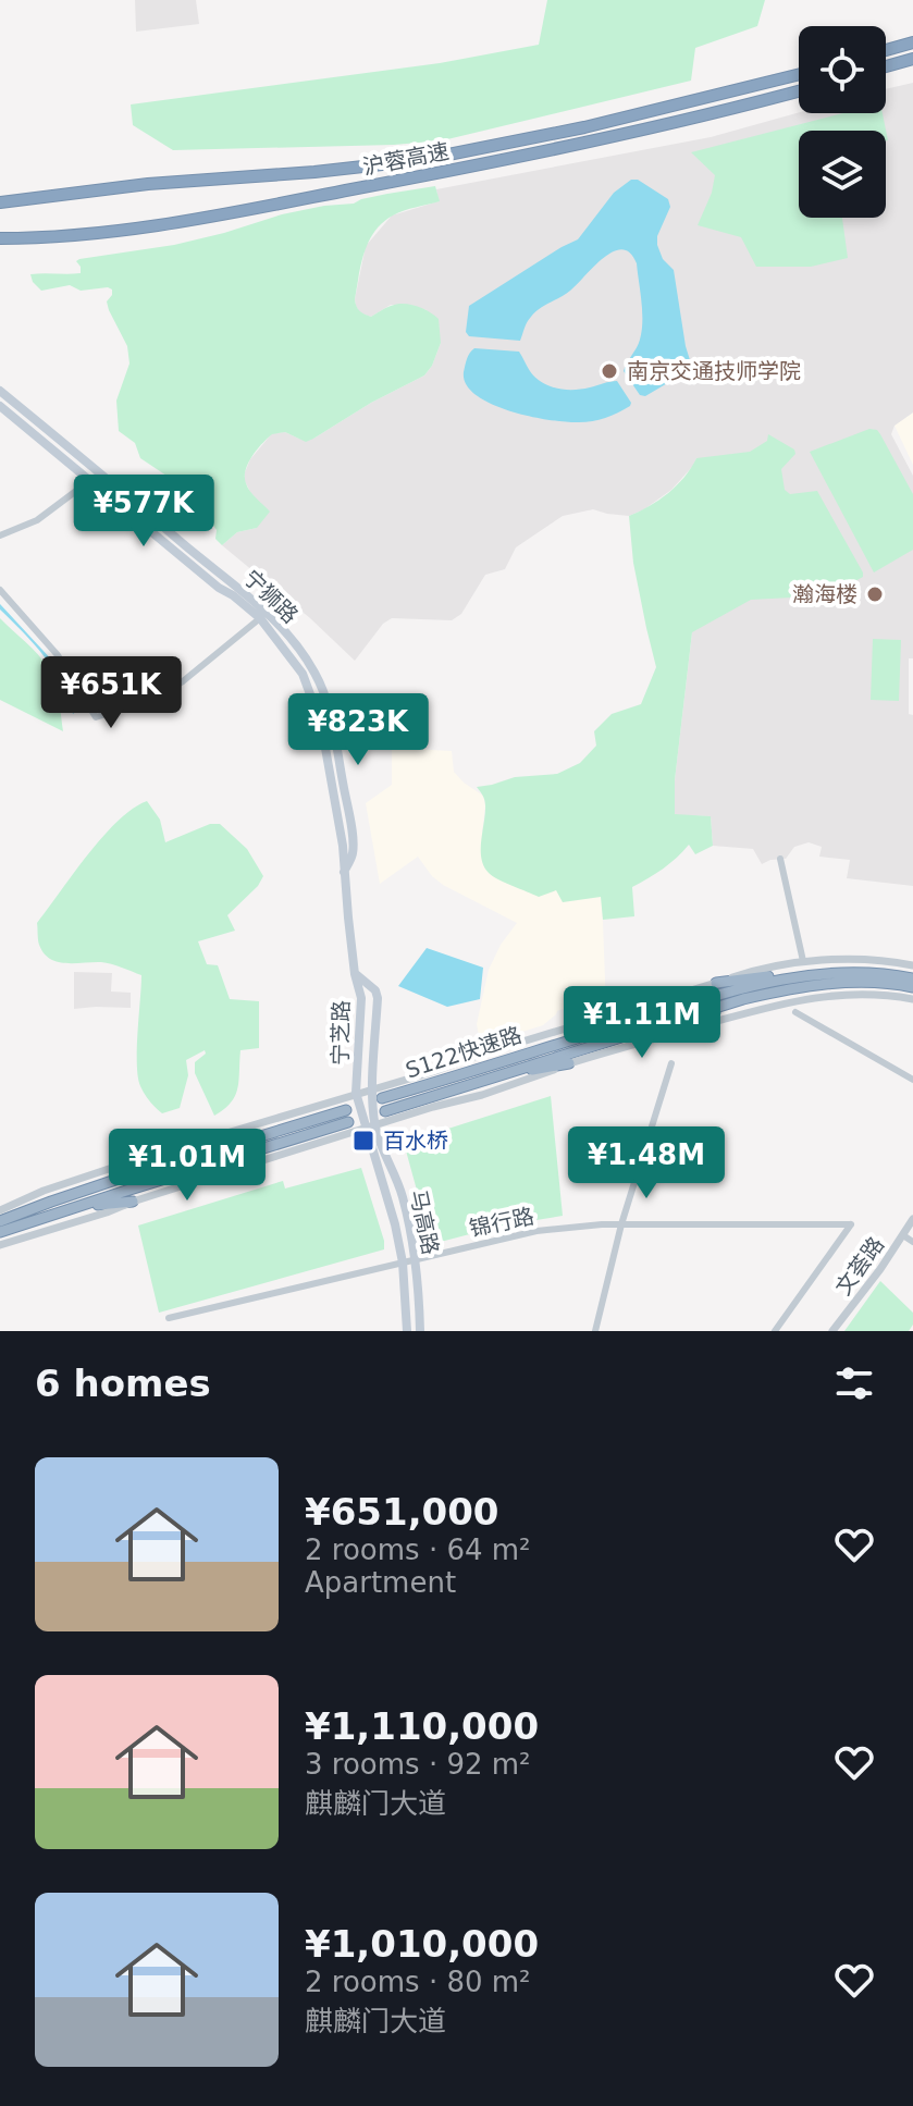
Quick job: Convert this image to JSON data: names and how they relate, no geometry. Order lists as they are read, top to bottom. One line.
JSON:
{"streets":{"highway":["沪蓉高速","S122快速路"],"main road":["宁狮路","宁芝路","马高路"],"street":["锦行路","文荟路"]},"crossings":[["宁狮路","宁芝路"],["宁芝路","马高路"],["马高路","锦行路"]],"places":{"other":["南京交通技师学院","瀚海楼"],"transit":["百水桥"]},"page":{"price":["¥577K","¥651K","¥823K","¥1.11M","¥1.48M","¥1.01M"],"heading":"6 homes","list":[{"name":"¥651,000","note":"2 rooms · 64 m² · Apartment"},{"name":"¥1,110,000","note":"3 rooms · 92 m² · 麒麟门大道"},{"name":"¥1,010,000","note":"2 rooms · 80 m² · 麒麟门大道"}]}}
